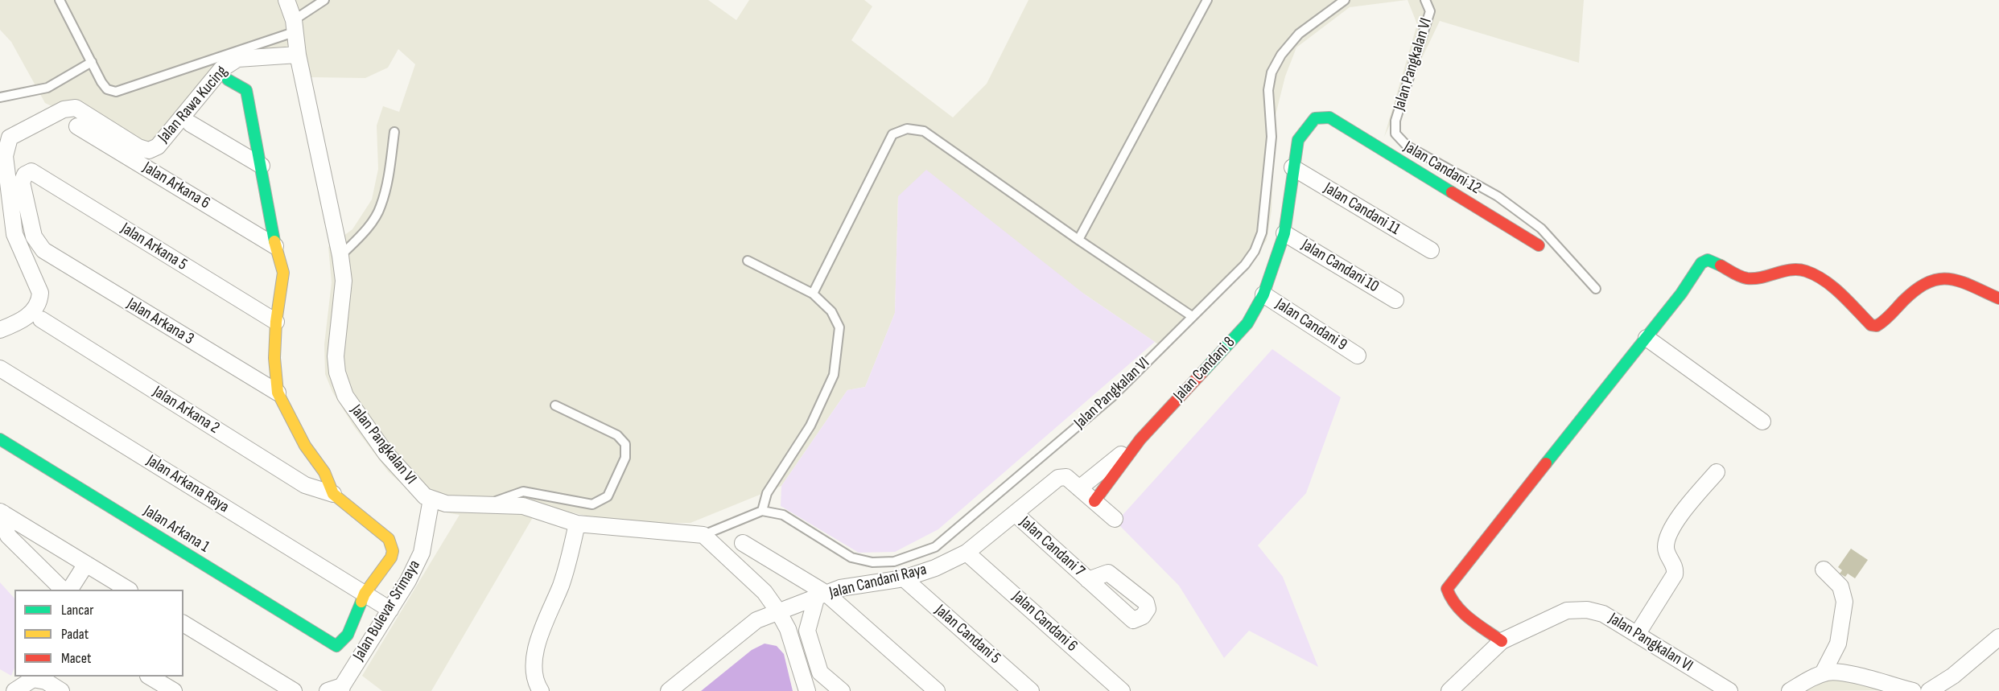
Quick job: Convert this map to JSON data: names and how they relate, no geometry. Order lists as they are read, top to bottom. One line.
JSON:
{"streets":{"street":["Jalan Pangkalan VI","Jalan Rawa Kucing","Jalan Candani 12","Jalan Arkana 6","Jalan Candani 11","Jalan Arkana 5","Jalan Candani 10","Jalan Arkana 3","Jalan Candani 9","Jalan Candani 8","Jalan Arkana 2","Jalan Arkana Raya","Jalan Arkana 1","Jalan Candani 7","Jalan Candani Raya","Jalan Bulevar Srimaya","Jalan Candani 6","Jalan Candani 5"]},"crossings":[["Jalan Pangkalan VI","Jalan Rawa Kucing"],["Jalan Pangkalan VI","Jalan Bulevar Srimaya"],["Jalan Candani 12","Jalan Candani 8"],["Jalan Candani 11","Jalan Candani 8"],["Jalan Arkana 5","Jalan Arkana 3"],["Jalan Candani 10","Jalan Candani 8"],["Jalan Candani 9","Jalan Candani 8"],["Jalan Candani 8","Jalan Candani Raya"],["Jalan Arkana Raya","Jalan Arkana 1"],["Jalan Arkana Raya","Jalan Bulevar Srimaya"],["Jalan Candani 7","Jalan Candani Raya"],["Jalan Candani Raya","Jalan Candani 6"],["Jalan Candani Raya","Jalan Candani 5"]],"legend":["Lancar","Padat","Macet"]}
